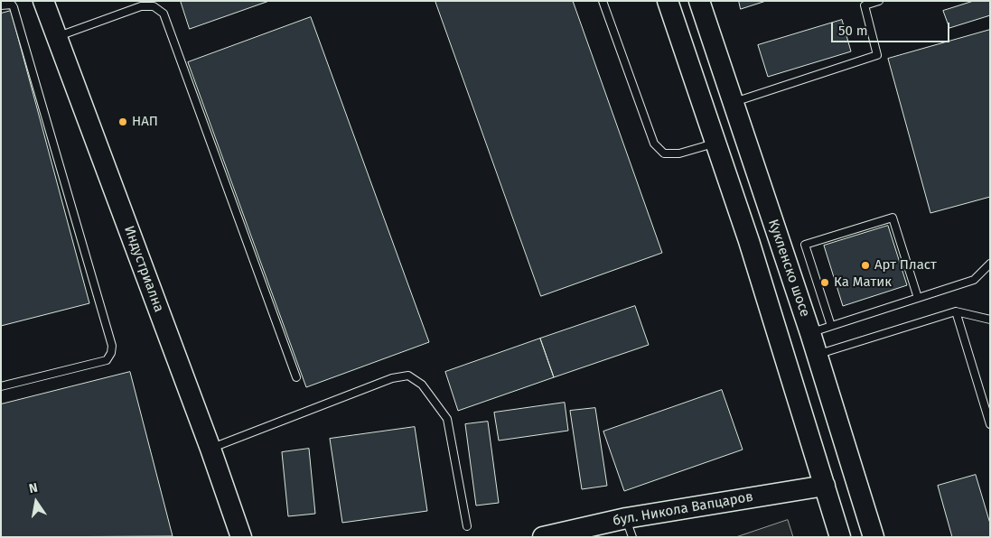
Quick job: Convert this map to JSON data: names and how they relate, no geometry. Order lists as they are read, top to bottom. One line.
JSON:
{"streets":{"main road":["Кукленско шосе","Индустриална","бул. Никола Вапцаров"]},"places":["НАП","Арт Пласт","Ка Матик"],"scale_bar":"50 m","north":"top"}
